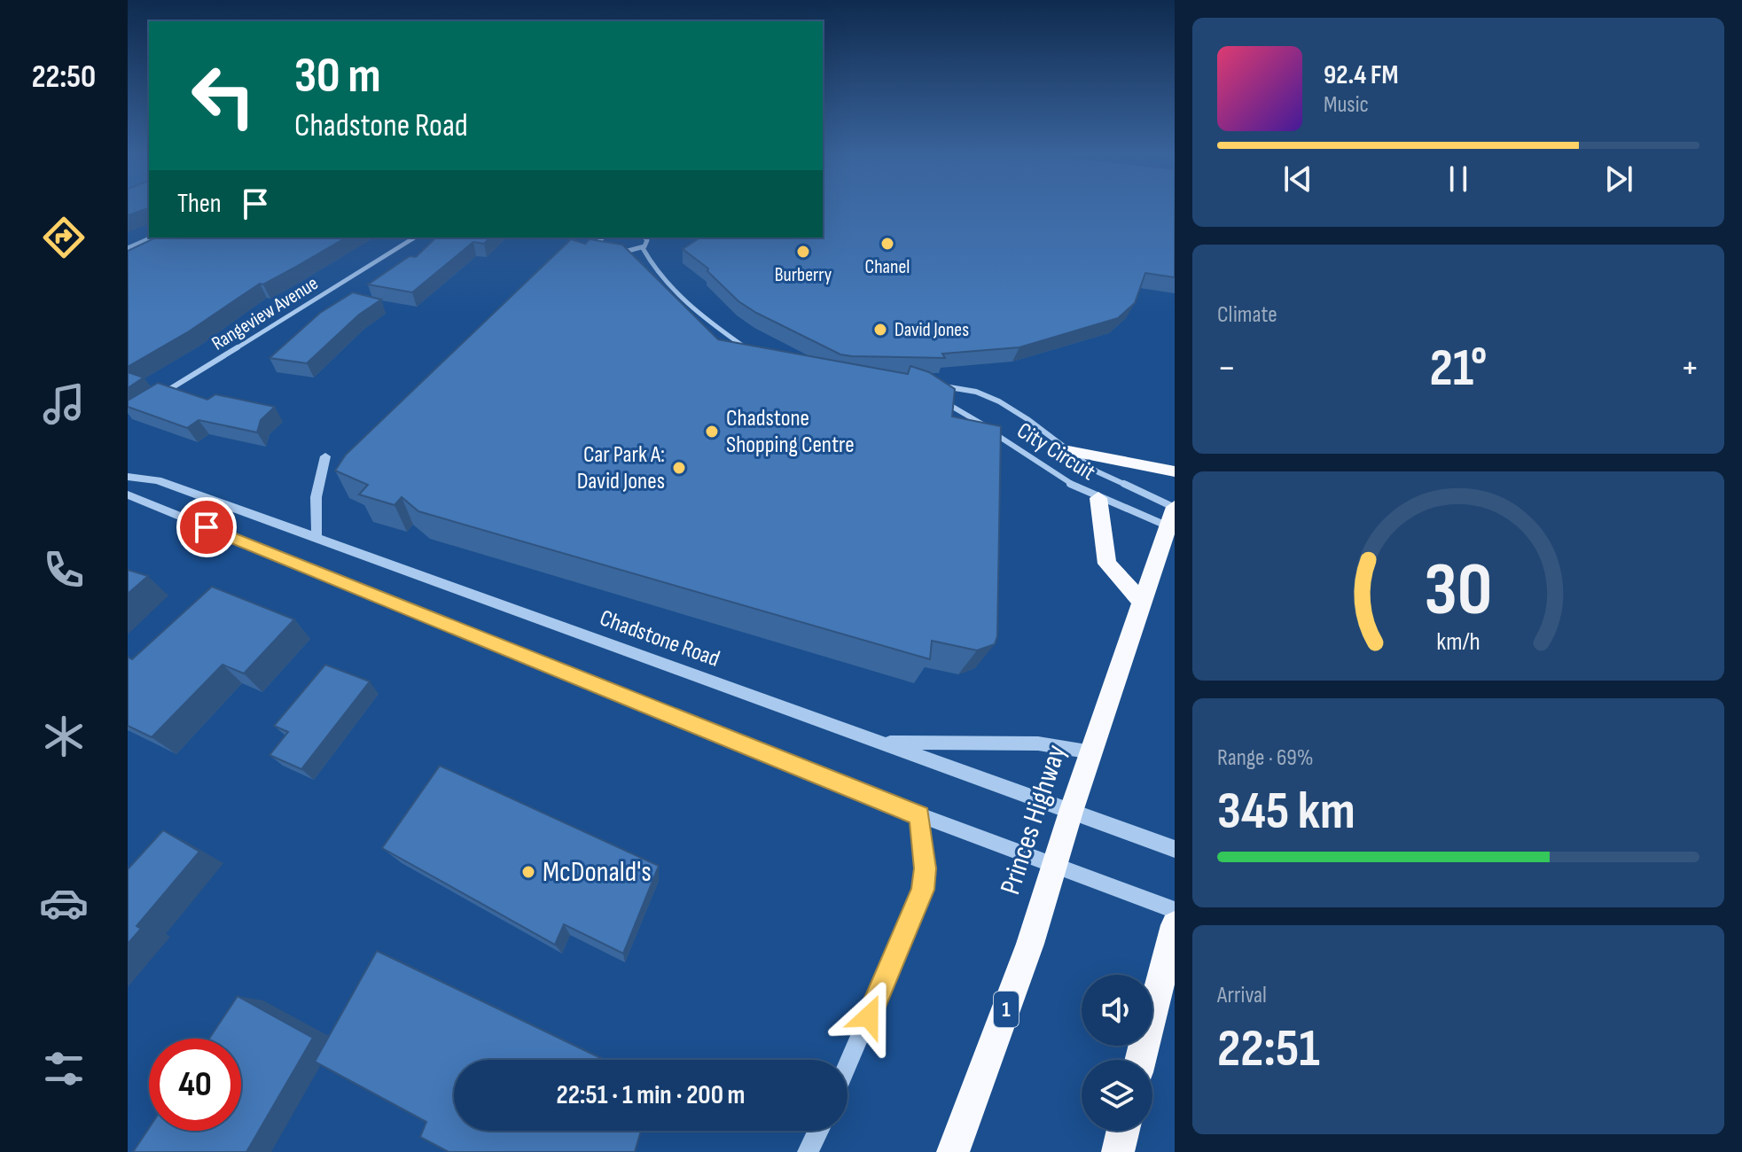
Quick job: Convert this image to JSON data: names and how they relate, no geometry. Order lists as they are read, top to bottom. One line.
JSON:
{"streets":{"highway":["Princes Highway","1"],"street":["Rangeview Avenue","City Circuit","Chadstone Road"]},"crossings":[["City Circuit","Princes Highway"],["Chadstone Road","Princes Highway"]],"places":["Chanel","Burberry","David Jones","Chadstone Shopping Centre","Car Park A: David Jones","McDonald's"],"page":{"tabs":"22:50","turn":["30 m","Chadstone Road"],"song":["92.4 FM","Music"],"then":"Then","tile":["Climate",["Range · 69%","345 km"],["Arrival","22:51"]],"heat":["−","21°","+"],"limit":"40","trip":"22:51 · 1 min · 200 m","gauge":["30","km/h"]}}
